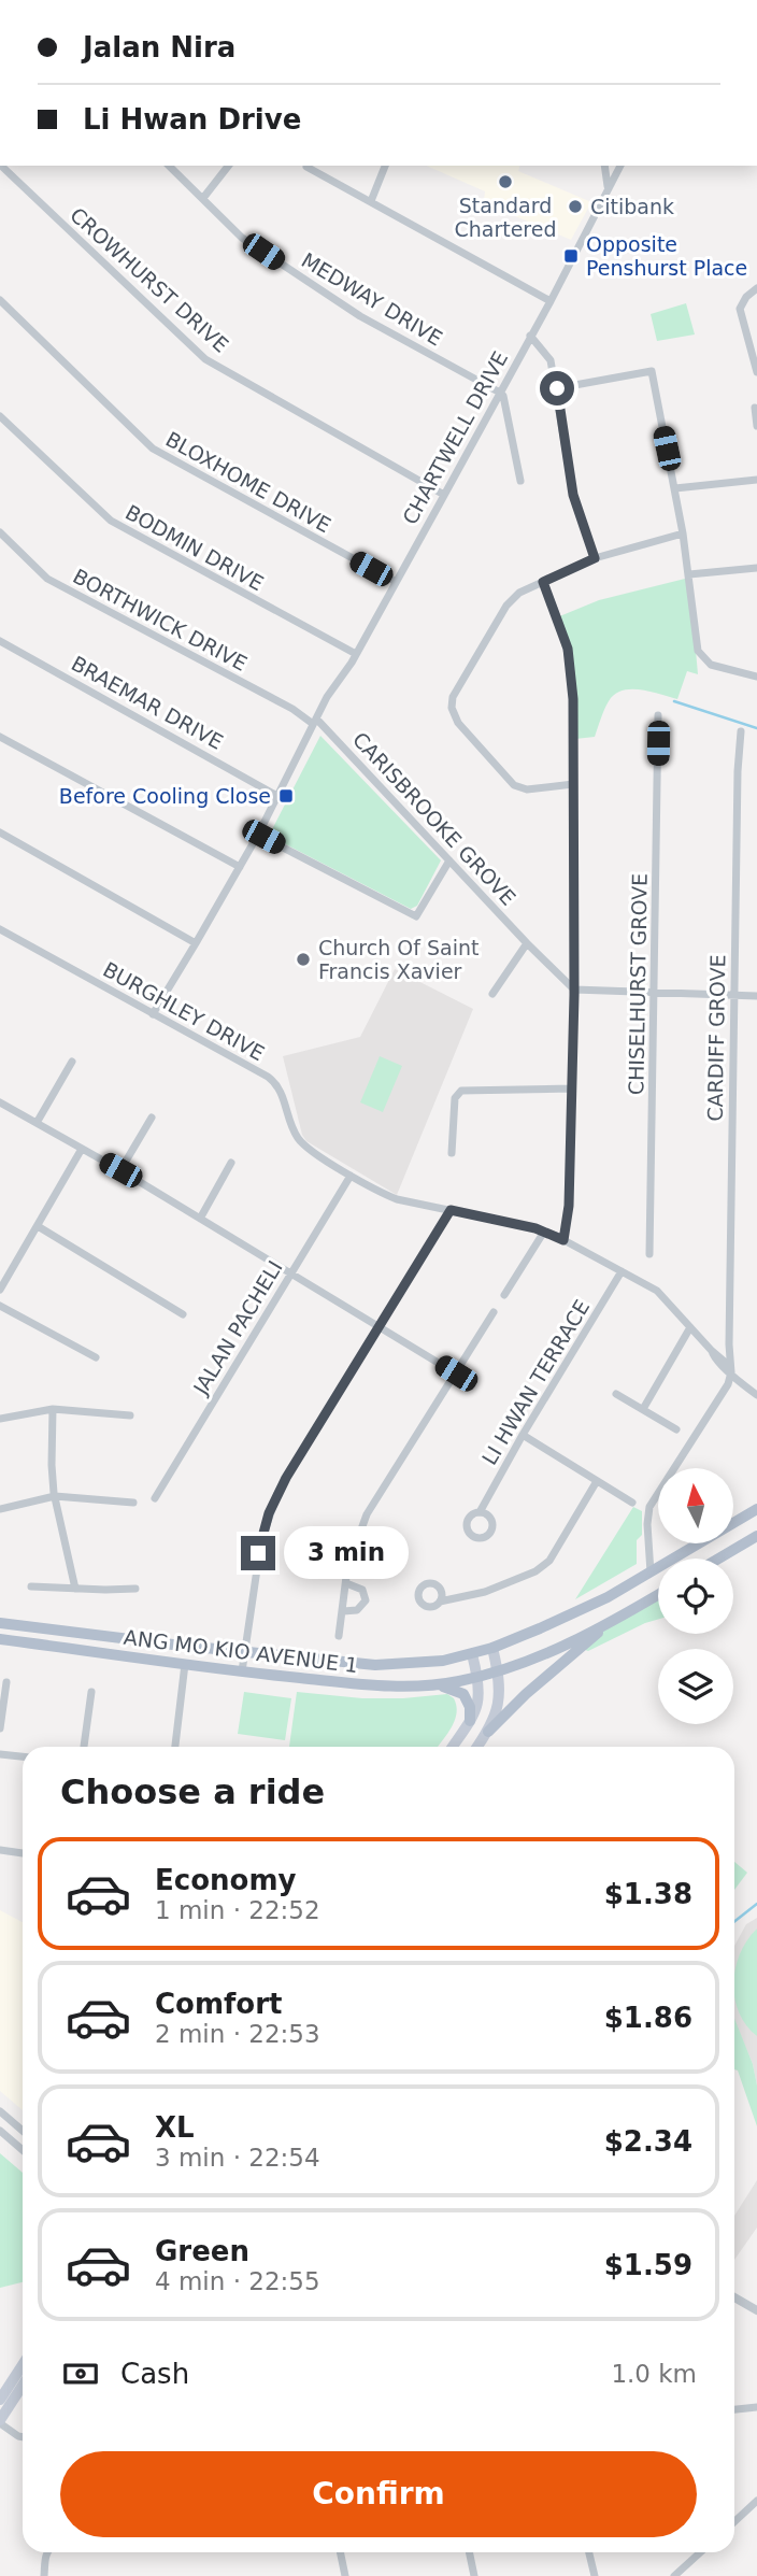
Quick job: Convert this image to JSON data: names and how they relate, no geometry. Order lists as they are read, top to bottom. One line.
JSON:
{"streets":{"main road":["ANG MO KIO AVENUE 1"],"street":["CROWHURST DRIVE","MEDWAY DRIVE","CHARTWELL DRIVE","BLOXHOME DRIVE","BODMIN DRIVE","BORTHWICK DRIVE","BRAEMAR DRIVE","CARISBROOKE GROVE","CHISELHURST GROVE","BURGHLEY DRIVE","CARDIFF GROVE","JALAN PACHELI","LI HWAN TERRACE"]},"crossings":[["CROWHURST DRIVE","CHARTWELL DRIVE"],["MEDWAY DRIVE","CHARTWELL DRIVE"],["CHARTWELL DRIVE","BLOXHOME DRIVE"],["CHARTWELL DRIVE","BODMIN DRIVE"],["CHARTWELL DRIVE","BORTHWICK DRIVE"],["CHARTWELL DRIVE","BRAEMAR DRIVE"],["CHARTWELL DRIVE","CARISBROOKE GROVE"],["CHARTWELL DRIVE","BURGHLEY DRIVE"],["BORTHWICK DRIVE","CARISBROOKE GROVE"],["BURGHLEY DRIVE","CARDIFF GROVE"],["BURGHLEY DRIVE","JALAN PACHELI"],["BURGHLEY DRIVE","LI HWAN TERRACE"],["CARDIFF GROVE","ANG MO KIO AVENUE 1"]],"places":{"other":["Standard Chartered","Citibank","Church Of Saint Francis Xavier"],"transit":["Opposite Penshurst Place","Before Cooling Close"]},"north":"top","page":{"banner":["Jalan Nira","Li Hwan Drive"],"bubble":"3 min","heading":"Choose a ride","list":[{"name":"Economy","note":"1 min · 22:52","value":"$1.38"},{"name":"Comfort","note":"2 min · 22:53","value":"$1.86"},{"name":"XL","note":"3 min · 22:54","value":"$2.34"},{"name":"Green","note":"4 min · 22:55","value":"$1.59"}],"pay":["Cash","1.0 km"],"buttons":"Confirm"}}
